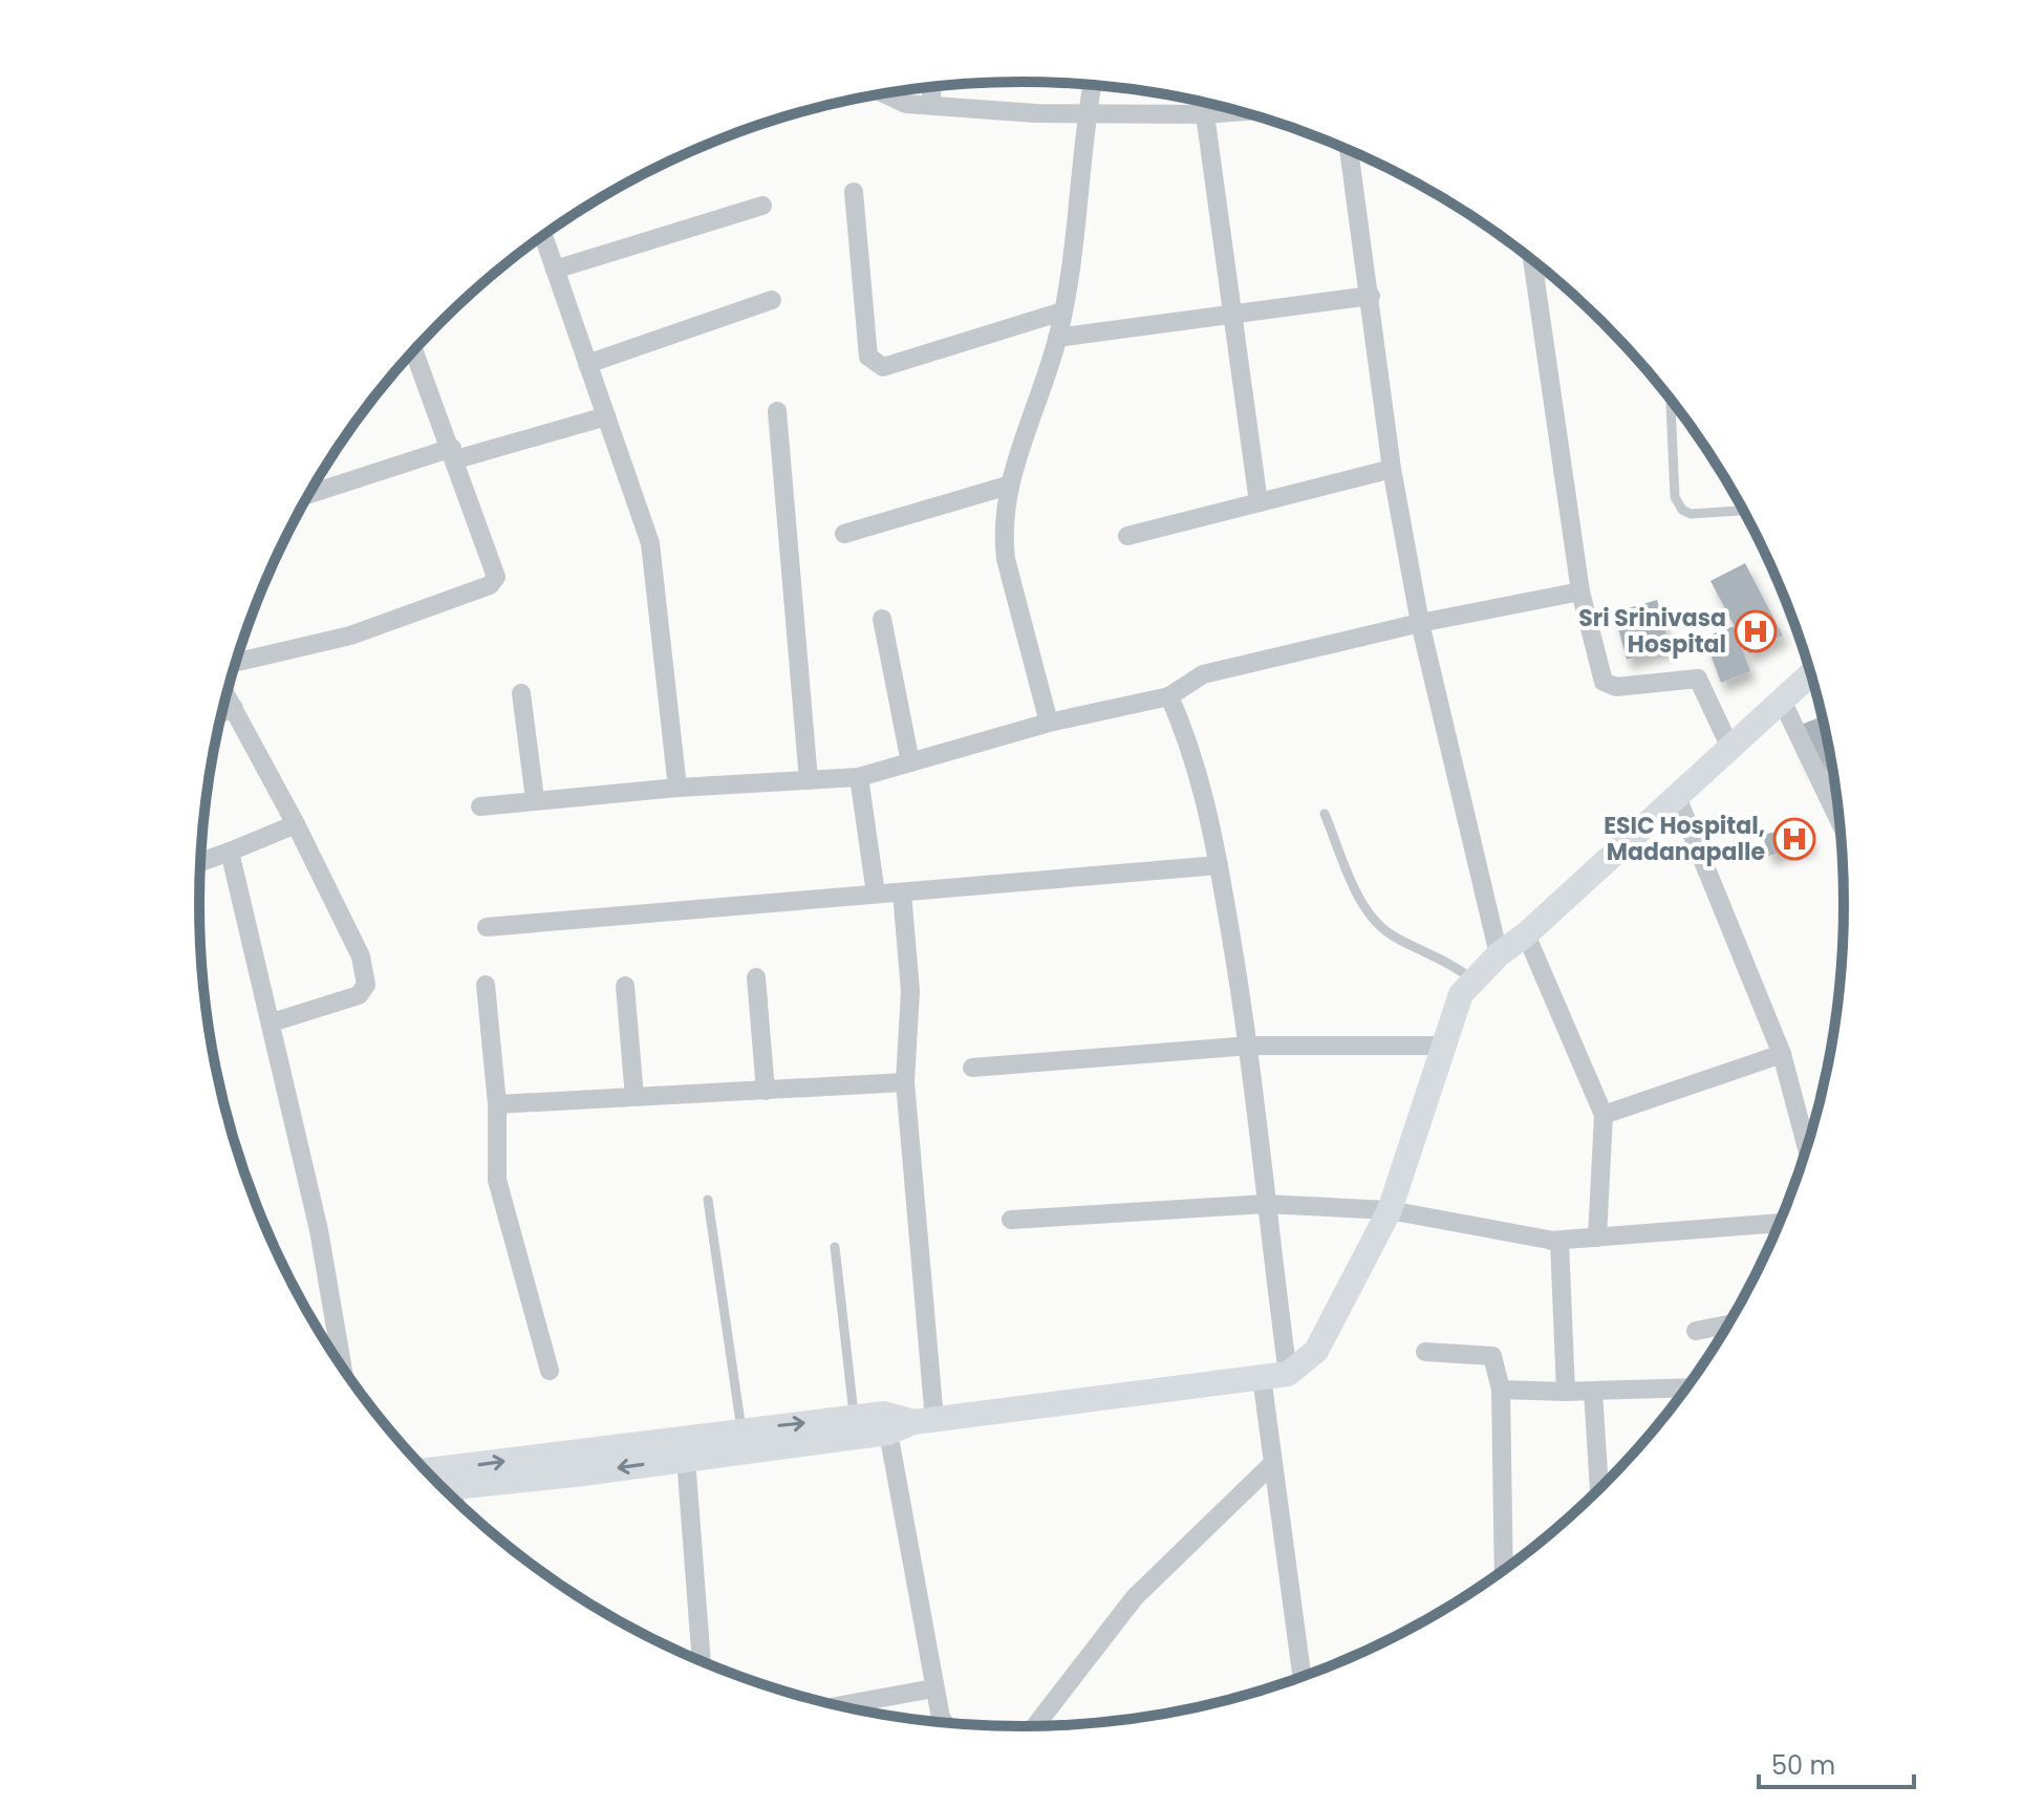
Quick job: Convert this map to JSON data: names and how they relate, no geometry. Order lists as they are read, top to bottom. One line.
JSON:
{"places":{"hospital":["Sri Srinivasa Hospital","ESIC Hospital, Madanapalle"]},"scale_bar":"50 m"}
